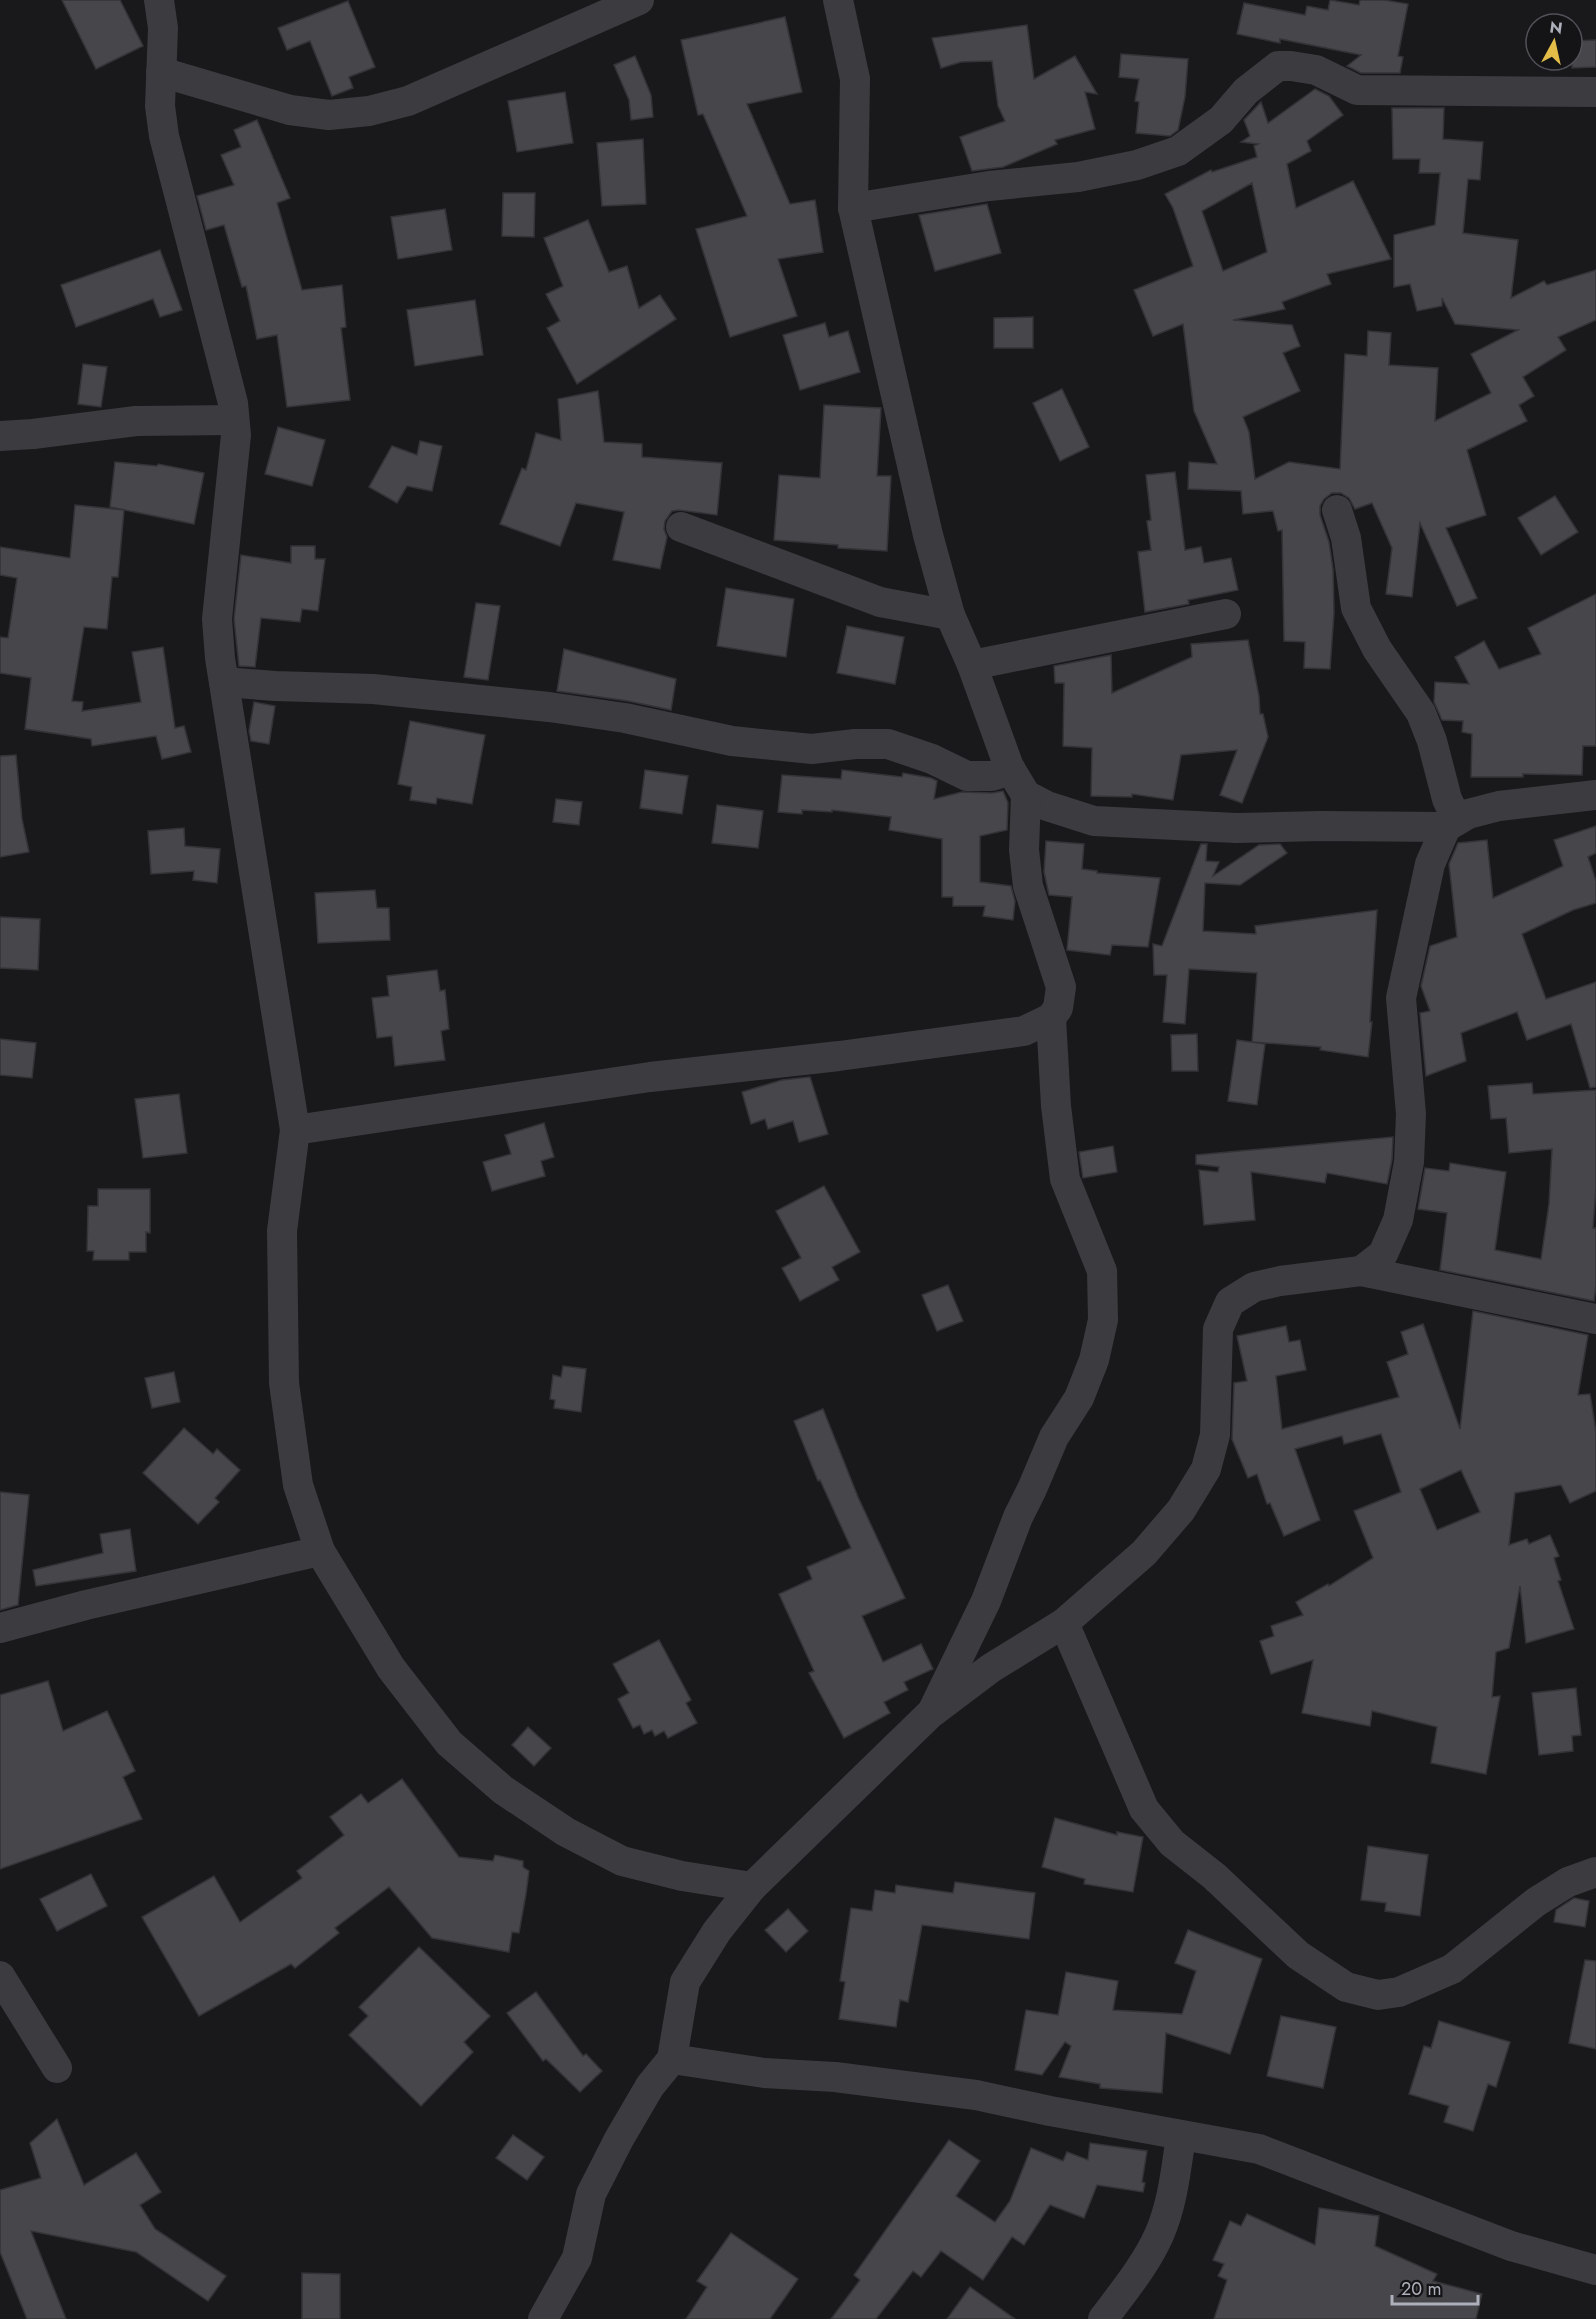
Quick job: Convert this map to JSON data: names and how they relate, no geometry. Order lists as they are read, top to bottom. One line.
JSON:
{"scale_bar":"20 m","north":"top"}
